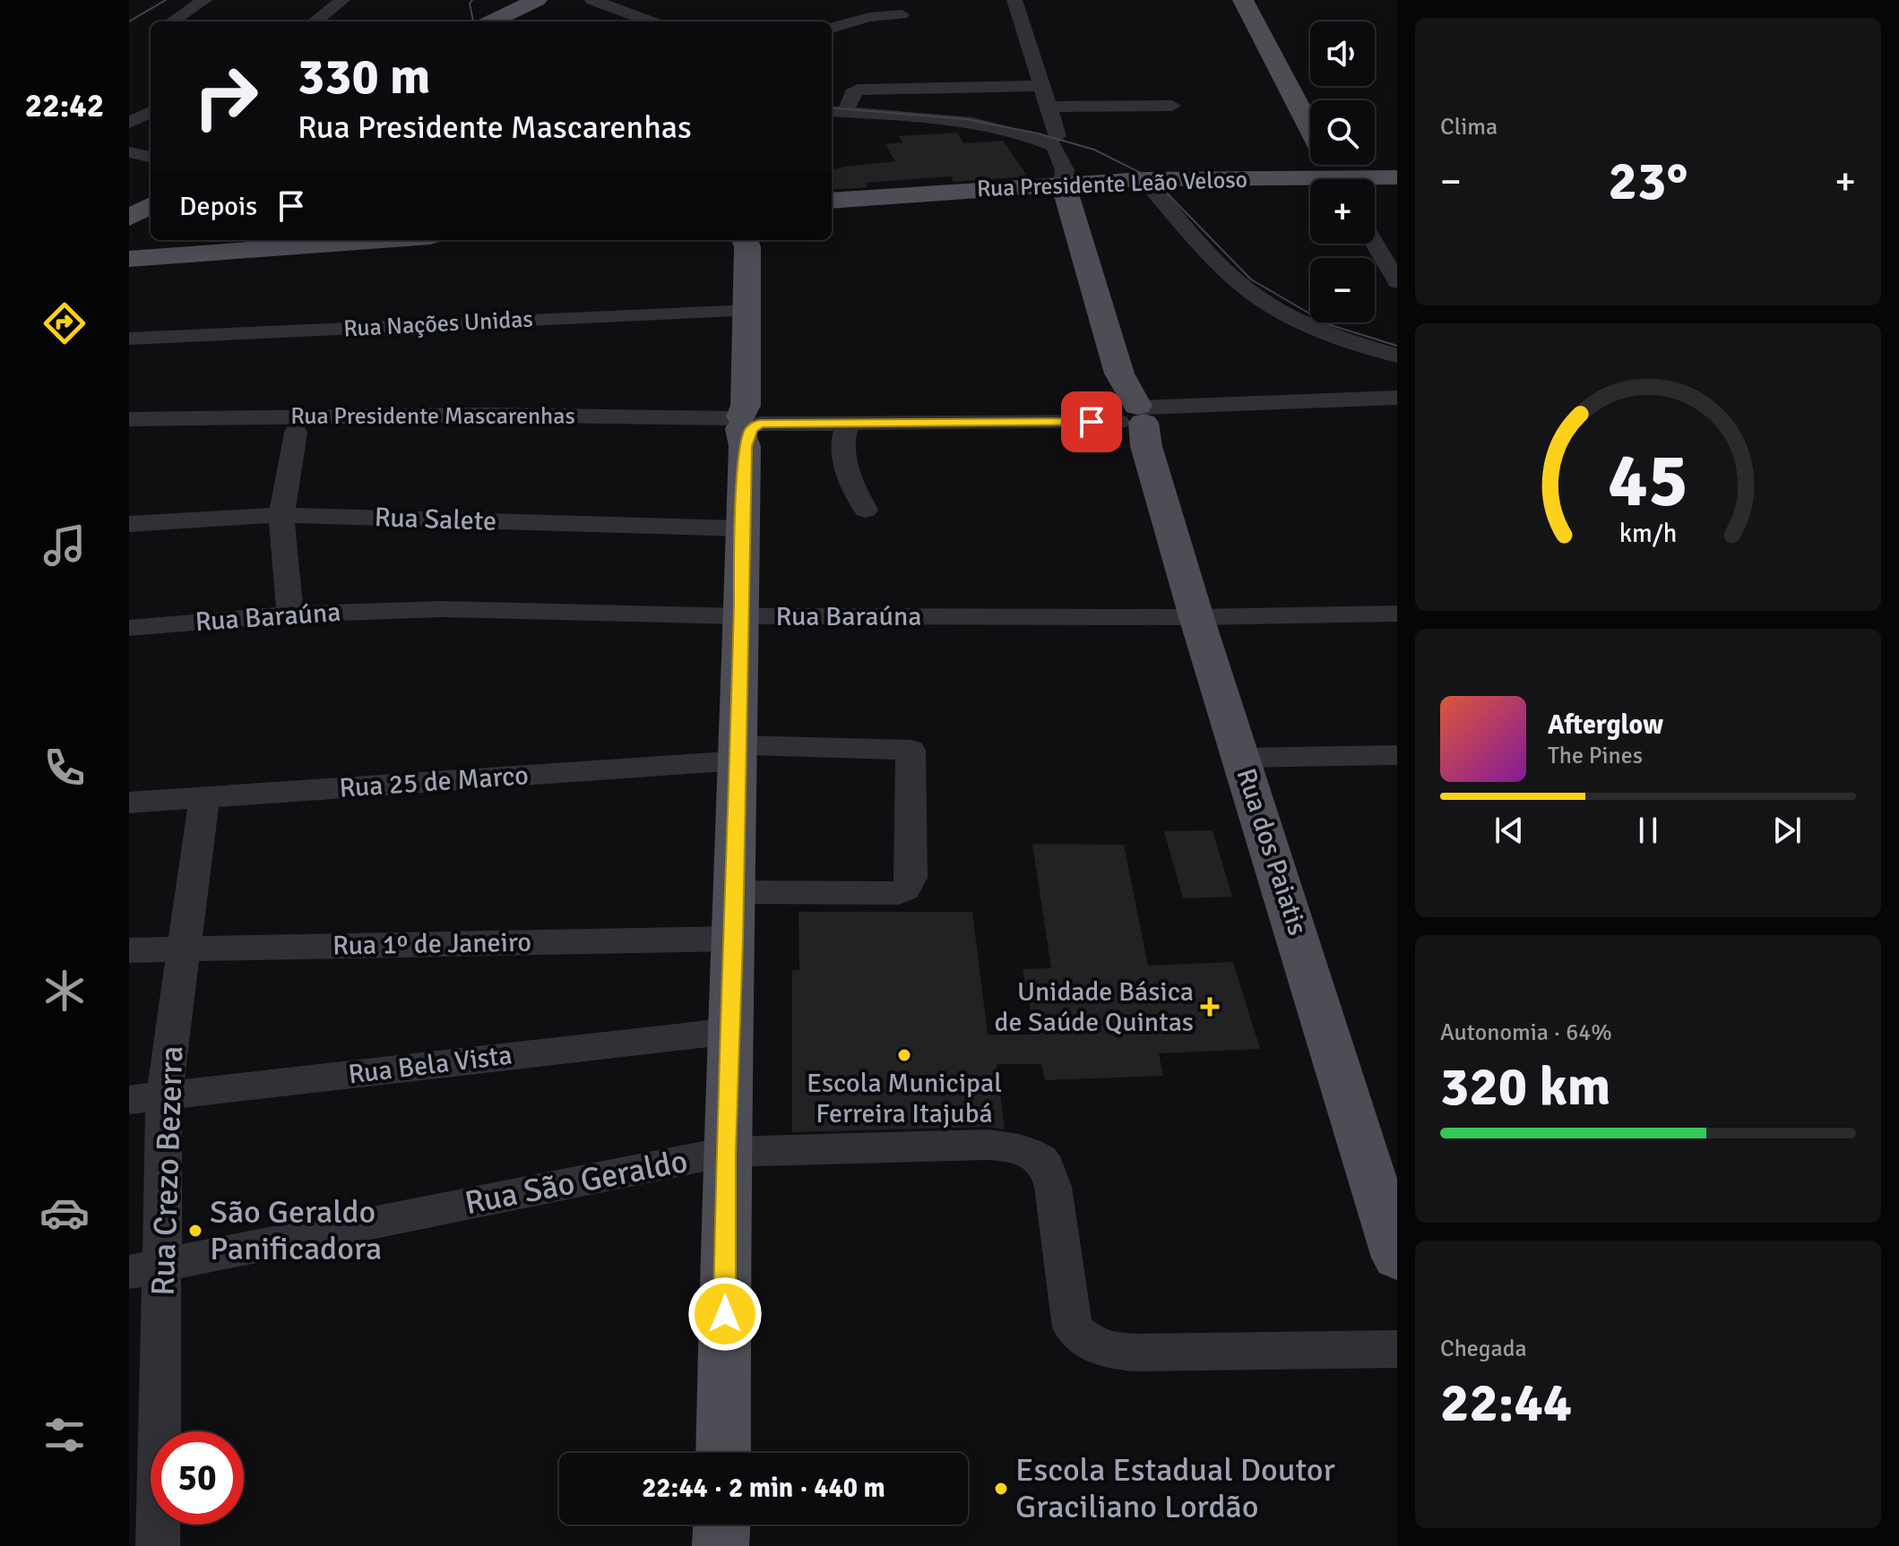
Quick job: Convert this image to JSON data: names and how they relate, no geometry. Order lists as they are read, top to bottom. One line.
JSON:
{"streets":{"main road":["Rua Presidente Leão Veloso","Rua dos Paiatis"],"street":["Rua Nações Unidas","Rua Presidente Mascarenhas","Rua Salete","Rua Baraúna","Rua 25 de Marco","Rua 1º de Janeiro","Rua Bela Vista","Rua Crezo Bezerra","Rua São Geraldo"]},"crossings":[["Rua Presidente Leão Veloso","Rua dos Paiatis"],["Rua Presidente Mascarenhas","Rua dos Paiatis"],["Rua Baraúna","Rua dos Paiatis"],["Rua 25 de Marco","Rua Crezo Bezerra"],["Rua 1º de Janeiro","Rua Crezo Bezerra"],["Rua Bela Vista","Rua Crezo Bezerra"],["Rua Crezo Bezerra","Rua São Geraldo"]],"places":{"health":["Unidade Básica de Saúde Quintas"],"other":["Escola Municipal Ferreira Itajubá","São Geraldo Panificadora","Escola Estadual Doutor Graciliano Lordão"]},"page":{"tabs":"22:42","tile":["Clima",["Autonomia · 64%","320 km"],["Chegada","22:44"]],"map_buttons":["+","−"],"turn":["330 m","Rua Presidente Mascarenhas"],"heat":["−","23°","+"],"then":"Depois","song":["Afterglow","The Pines"],"limit":"50","trip":"22:44 · 2 min · 440 m","gauge":["45","km/h"]}}
